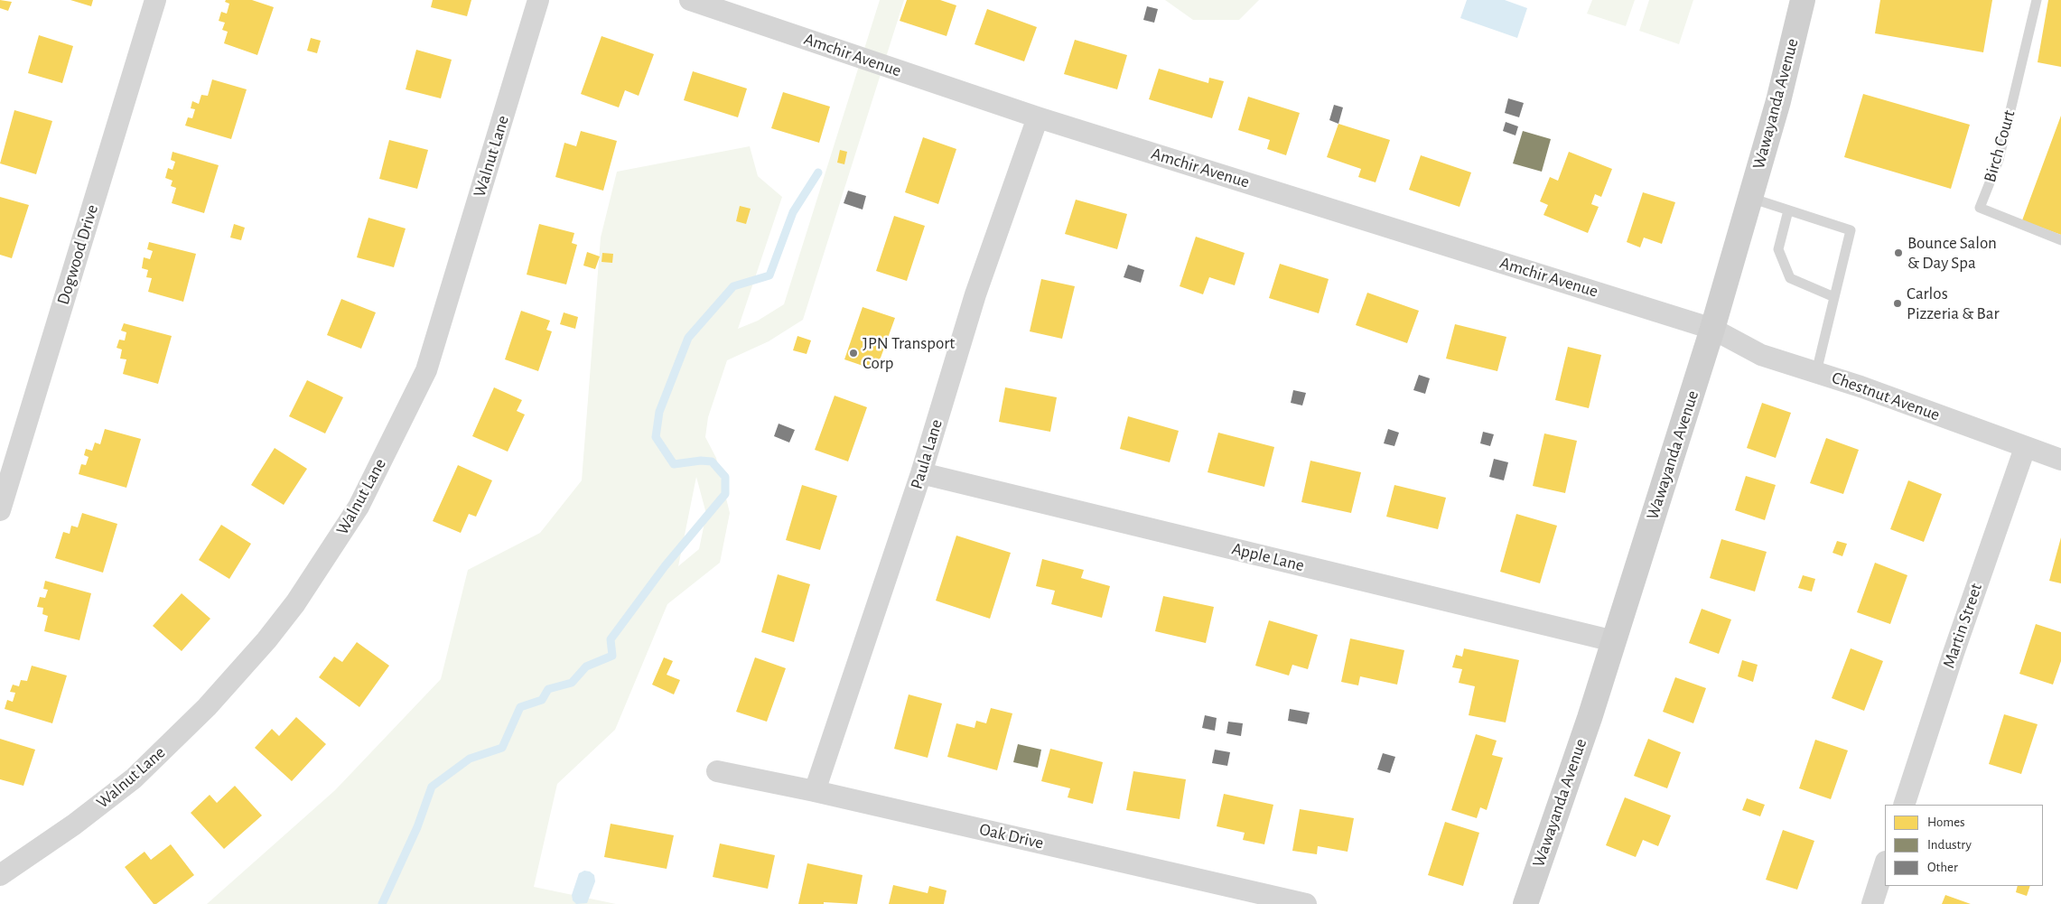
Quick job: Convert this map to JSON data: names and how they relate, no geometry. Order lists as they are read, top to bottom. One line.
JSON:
{"streets":{"street":["Amchir Avenue","Wawayanda Avenue","Walnut Lane","Dogwood Drive","Chestnut Avenue","Paula Lane","Apple Lane","Martin Street","Oak Drive"],"lane":["Birch Court"]},"crossings":[["Amchir Avenue","Wawayanda Avenue"],["Amchir Avenue","Chestnut Avenue"],["Amchir Avenue","Paula Lane"],["Wawayanda Avenue","Chestnut Avenue"],["Wawayanda Avenue","Apple Lane"],["Chestnut Avenue","Martin Street"],["Paula Lane","Apple Lane"],["Paula Lane","Oak Drive"]],"places":["Bounce Salon & Day Spa","Carlos Pizzeria & Bar","JPN Transport Corp"],"legend":["Homes","Industry","Other"]}
